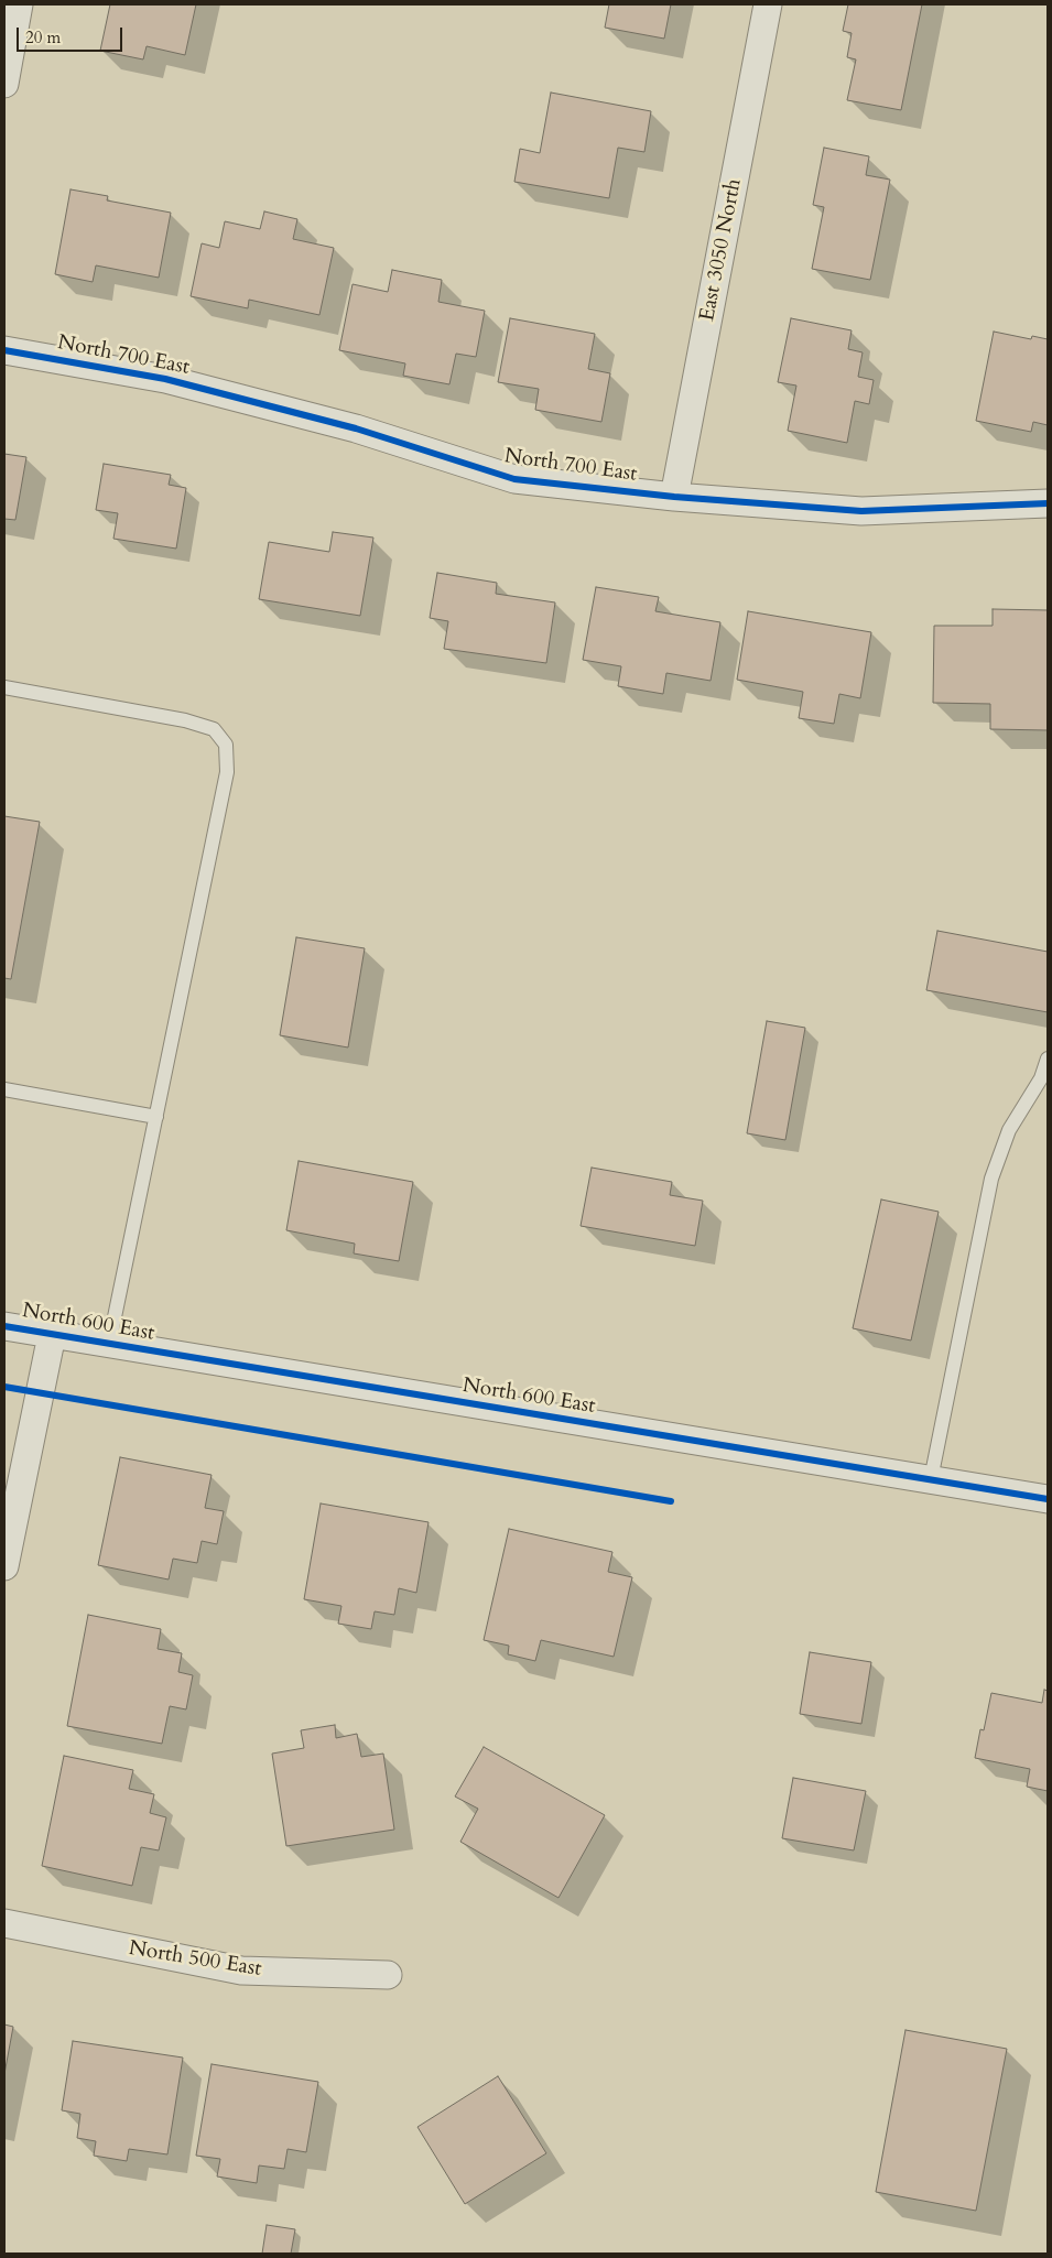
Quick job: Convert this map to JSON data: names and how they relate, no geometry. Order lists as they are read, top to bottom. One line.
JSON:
{"streets":{"street":["East 3050 North","North 700 East","North 600 East","North 500 East"]},"crossings":[["East 3050 North","North 700 East"]],"scale_bar":"20 m"}
